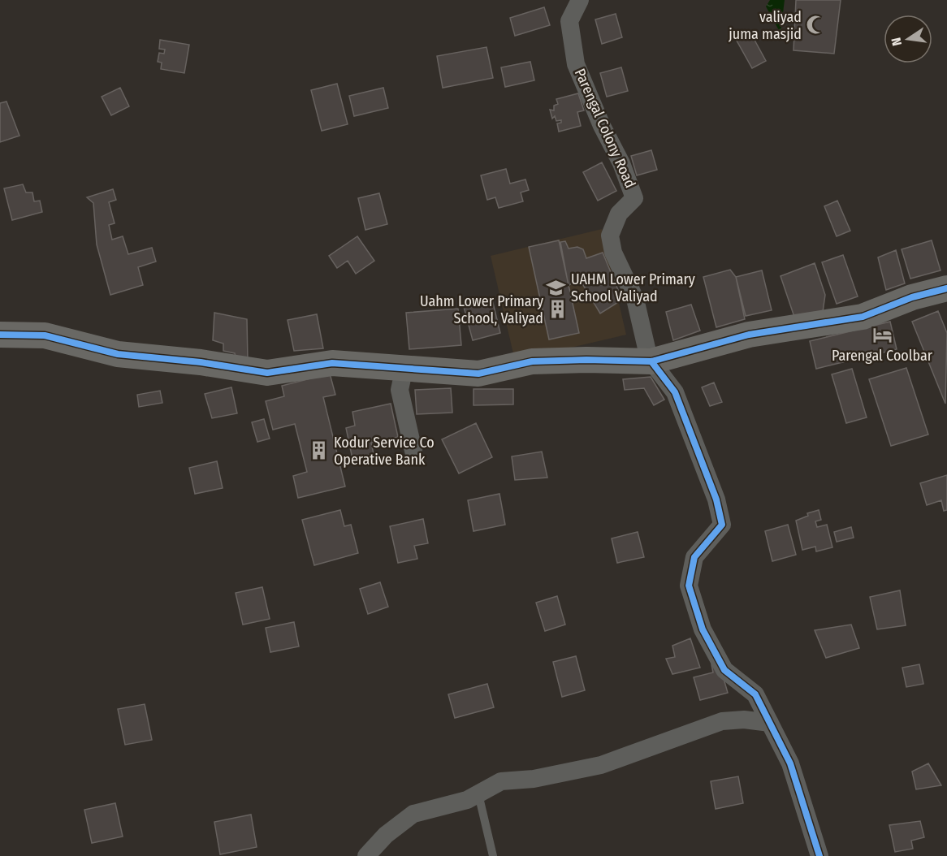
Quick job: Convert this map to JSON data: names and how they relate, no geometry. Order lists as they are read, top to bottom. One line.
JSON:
{"streets":{"street":["Parengal Colony Road"]},"places":{"mosque":["valiyad juma masjid"],"school or university":["UAHM Lower Primary School Valiyad"],"building":["Uahm Lower Primary School, Valiyad","Kodur Service Co Operative Bank"],"hotel":["Parengal Coolbar"]},"north":"left"}
